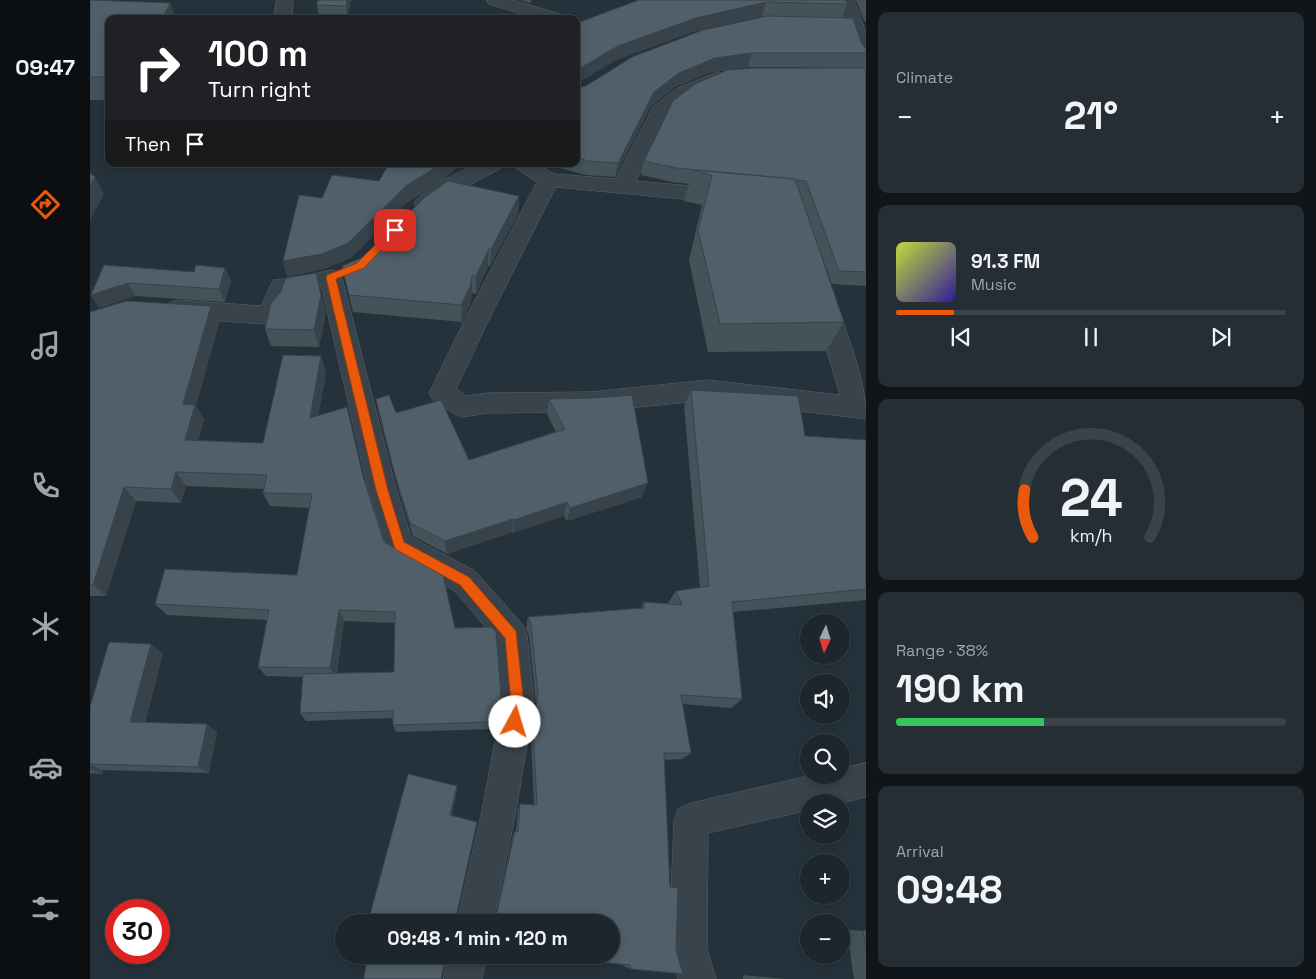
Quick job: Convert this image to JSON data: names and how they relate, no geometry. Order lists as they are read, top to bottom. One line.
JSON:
{"north":"bottom","page":{"tabs":"09:47","tile":["Climate",["Range · 38%","190 km"],["Arrival","09:48"]],"turn":["100 m","Turn right"],"heat":["−","21°","+"],"then":"Then","song":["91.3 FM","Music"],"map_buttons":["+","−"],"limit":"30","trip":"09:48 · 1 min · 120 m","gauge":["24","km/h"]}}
